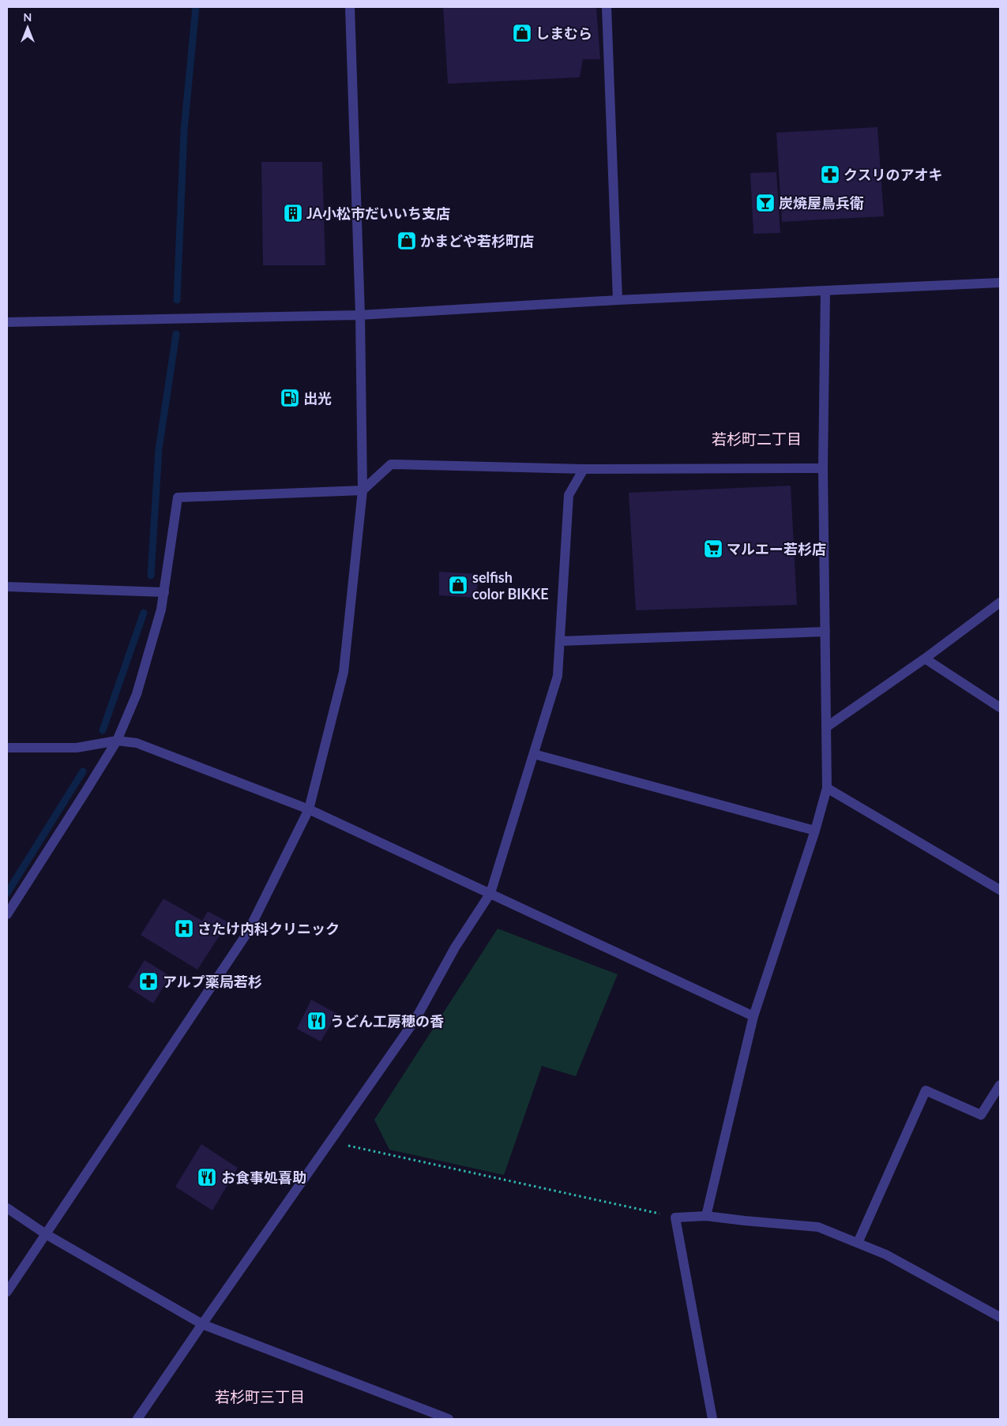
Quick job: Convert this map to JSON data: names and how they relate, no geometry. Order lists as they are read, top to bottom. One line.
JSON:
{"districts":["若杉町二丁目","若杉町三丁目"],"places":{"shop":["しまむら","かまどや若杉町店","selfish color BIKKE"],"pharmacy":["クスリのアオキ","アルプ薬局若杉"],"bar":["炭焼屋鳥兵衛"],"building":["JA小松市だいいち支店"],"fuel station":["出光"],"supermarket":["マルエー若杉店"],"hospital":["さたけ内科クリニック"],"restaurant":["うどん工房穂の香","お食事処喜助"]},"north":"top"}
